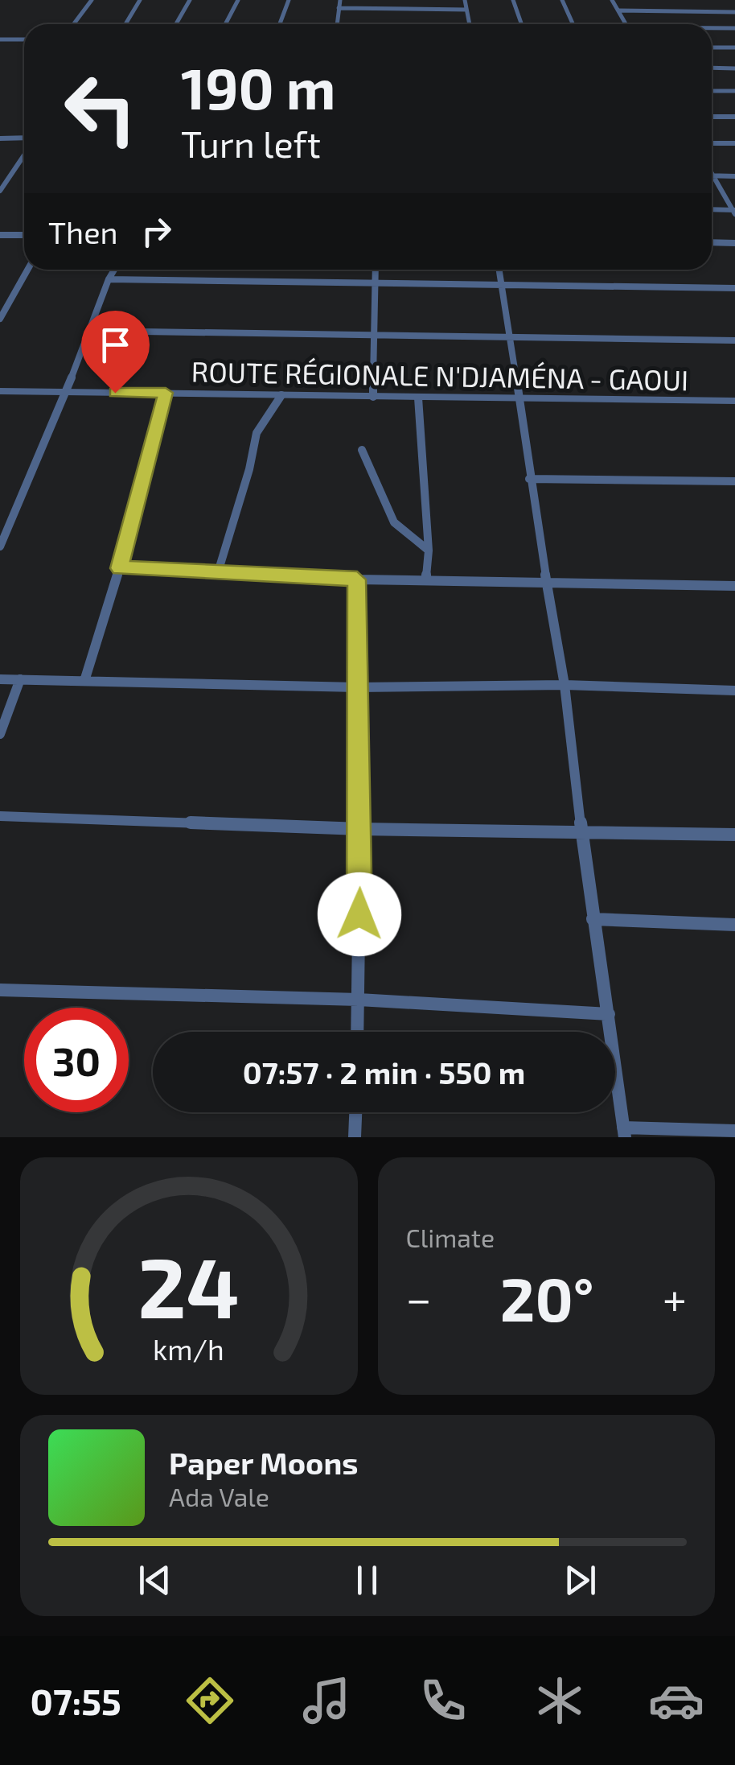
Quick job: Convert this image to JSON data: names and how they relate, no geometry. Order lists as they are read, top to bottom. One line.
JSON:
{"streets":{"street":["ROUTE RÉGIONALE N'DJAMÉNA - GAOUI"]},"page":{"turn":["190 m","Turn left"],"then":"Then","limit":"30","trip":"07:57 · 2 min · 550 m","tile":"Climate","heat":["−","20°","+"],"song":["Paper Moons","Ada Vale"],"tabs":"07:55","gauge":["24","km/h"]}}
